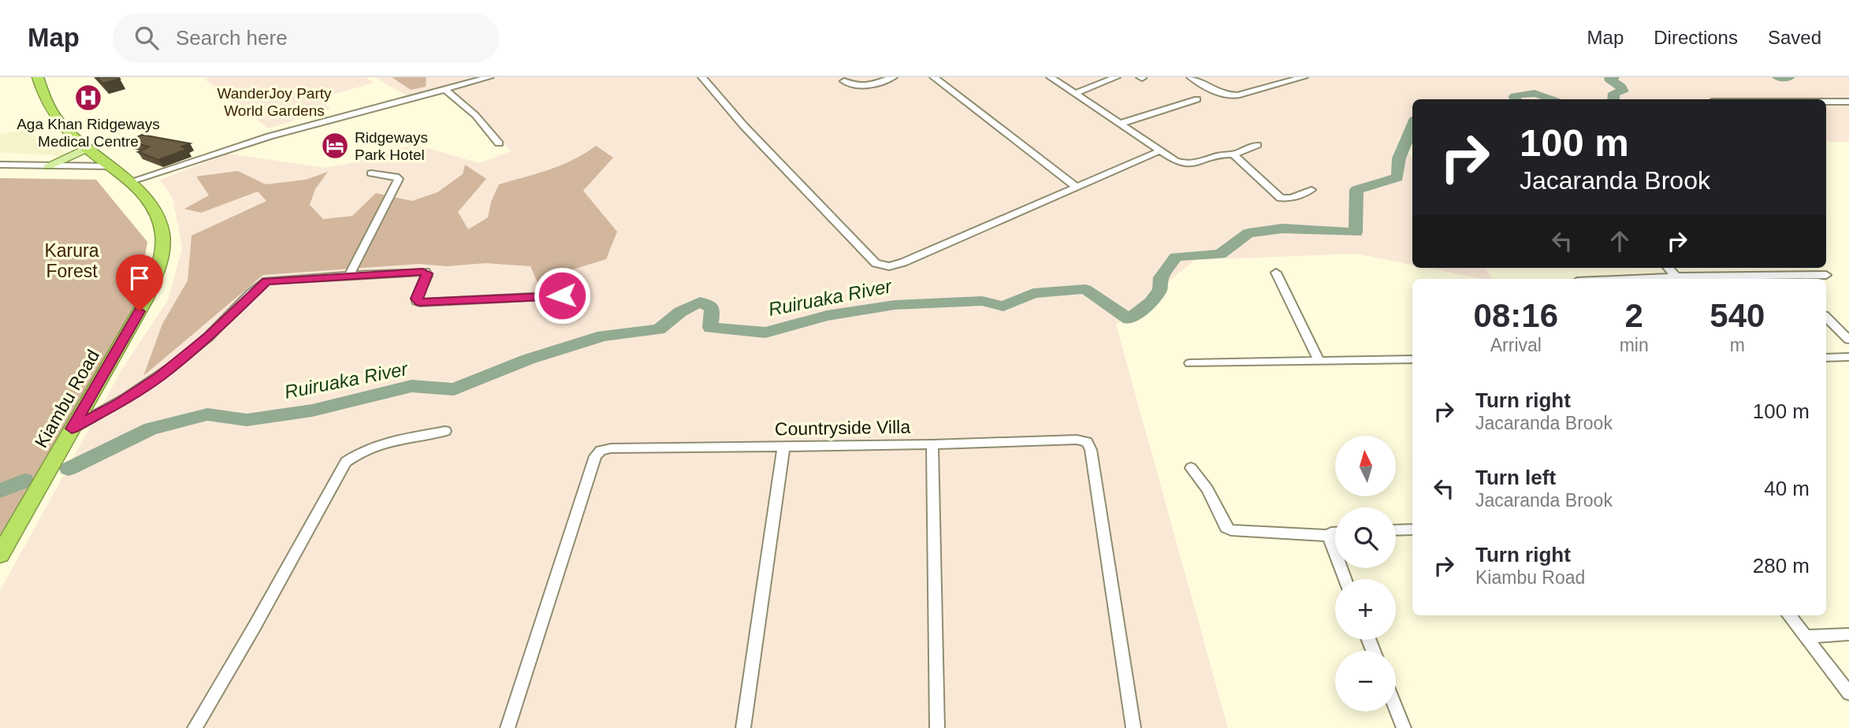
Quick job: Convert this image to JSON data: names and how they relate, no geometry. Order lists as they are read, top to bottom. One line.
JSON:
{"streets":{"highway":["Kiambu Road"],"street":["Countryside Villa"]},"water":["Ruiruaka River"],"parks":["WanderJoy Party World Gardens","Karura Forest"],"places":{"hospital":["Aga Khan Ridgeways Medical Centre"],"hotel":["Ridgeways Park Hotel"]},"north":"top","page":{"header":"Map","search":"Search here","nav":["Map","Directions","Saved"],"turn":["100 m","Jacaranda Brook"],"eta":["08:16","Arrival","2","min","540","m"],"list":[{"name":"Turn right","note":"Jacaranda Brook","value":"100 m"},{"name":"Turn left","note":"Jacaranda Brook","value":"40 m"},{"name":"Turn right","note":"Kiambu Road","value":"280 m"}],"map_buttons":["+","−"]}}
